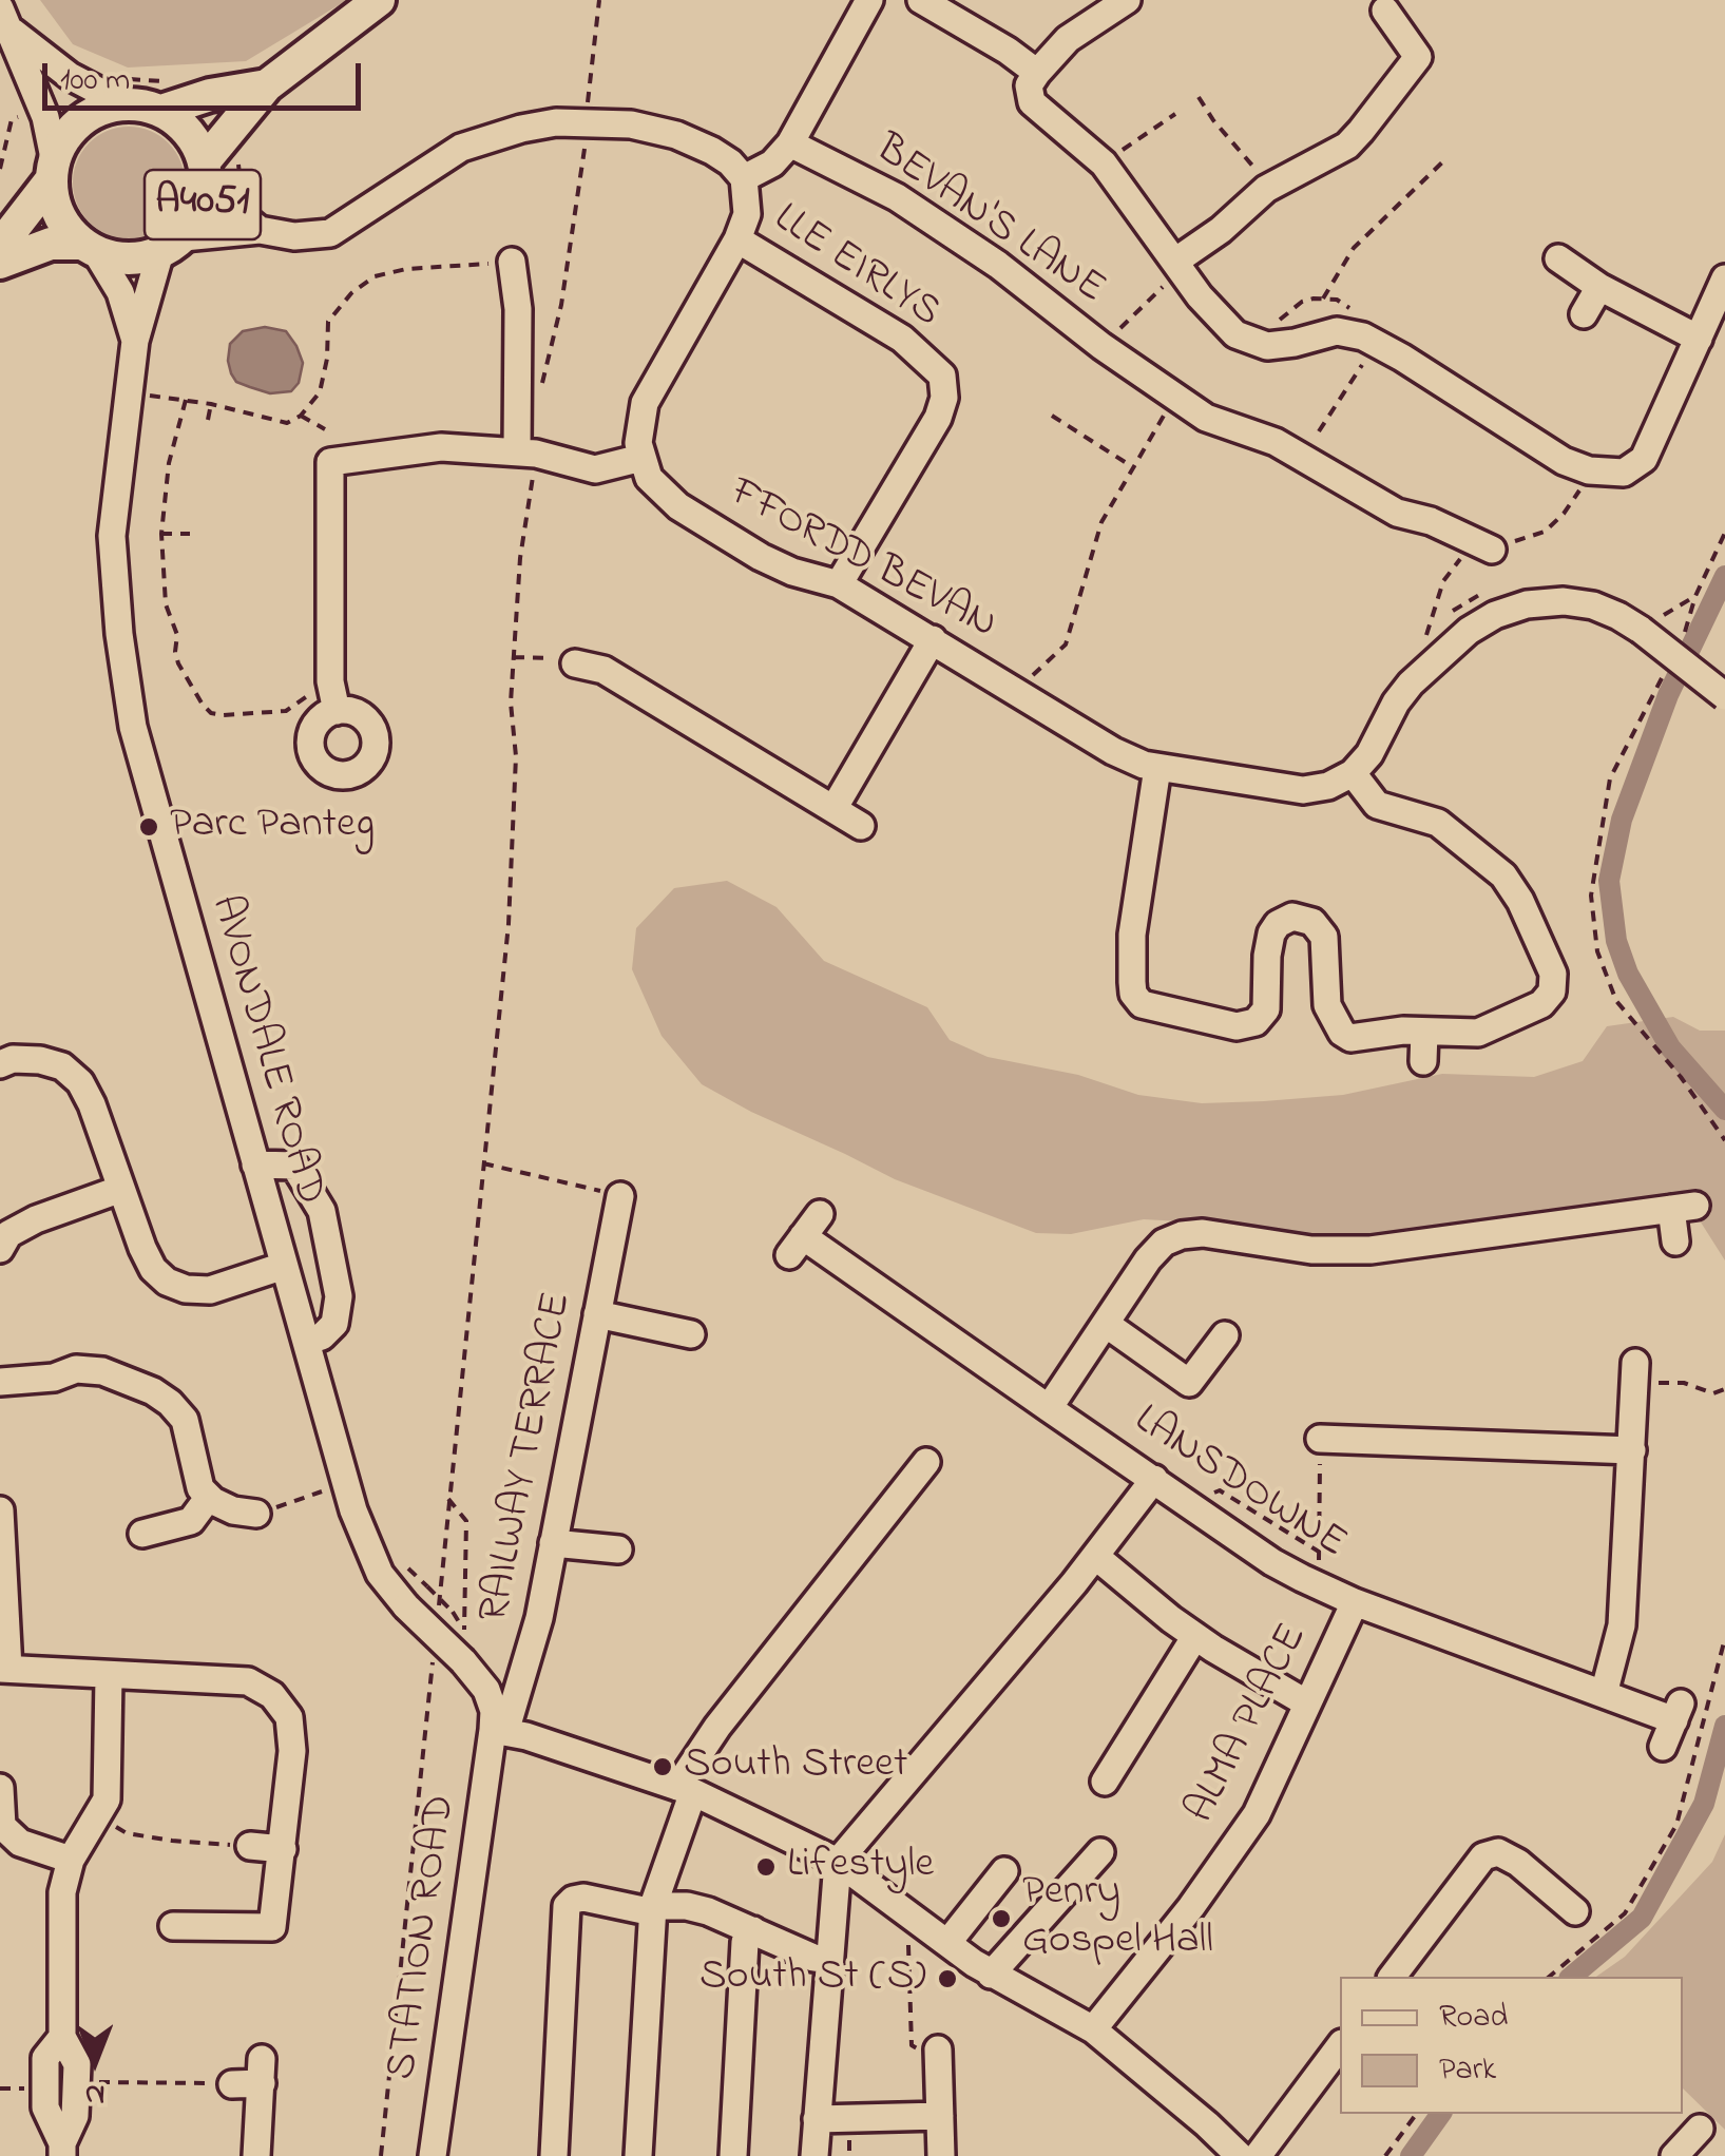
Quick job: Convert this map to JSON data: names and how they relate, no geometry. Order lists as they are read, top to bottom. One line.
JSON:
{"streets":{"main road":["A4051"],"street":["BEVAN'S LANE","LLE EIRLYS","FFORDD BEVAN","AVONDALE ROAD","RAILWAY TERRACE","LANSDOWNE","ALMA PLACE","STATION ROAD"]},"crossings":[["A4051","AVONDALE ROAD"],["LLE EIRLYS","FFORDD BEVAN"],["AVONDALE ROAD","RAILWAY TERRACE"],["AVONDALE ROAD","STATION ROAD"],["RAILWAY TERRACE","STATION ROAD"],["LANSDOWNE","ALMA PLACE"]],"places":["Parc Panteg","South Street","Lifestyle","Penry Gospel Hall","South St (S)"],"legend":["Road","Park"],"scale_bar":"100 m","north":"bottom"}
